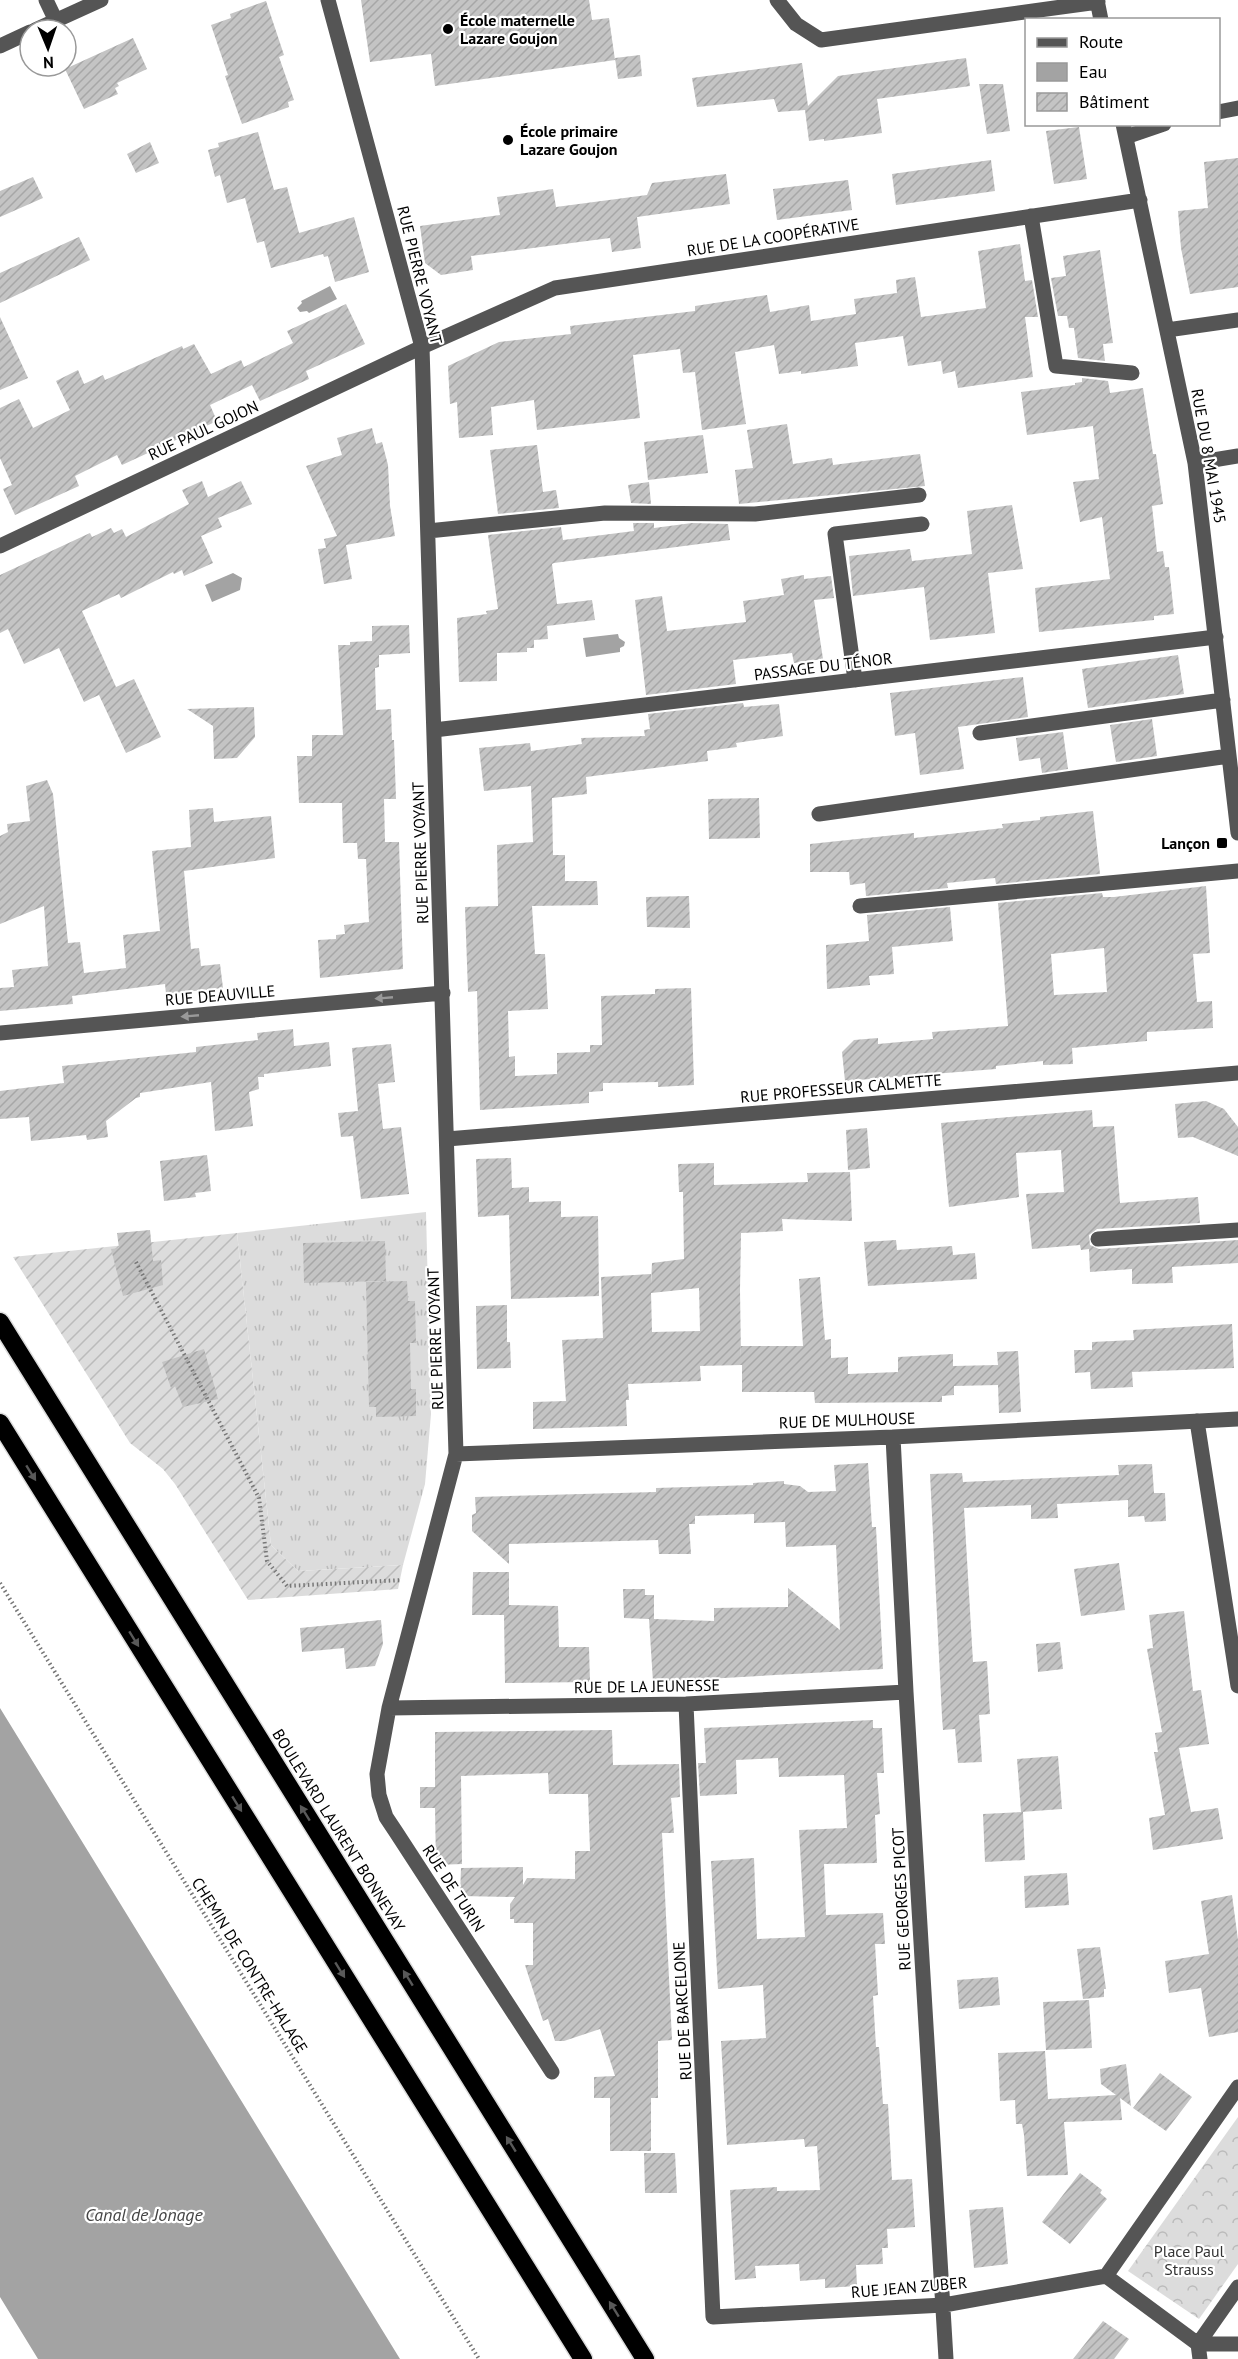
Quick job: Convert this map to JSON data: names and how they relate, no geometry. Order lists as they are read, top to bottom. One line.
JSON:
{"streets":{"highway":["BOULEVARD LAURENT BONNEVAY"],"street":["RUE DE LA COOPÉRATIVE","RUE PIERRE VOYANT","RUE PAUL GOJON","RUE DU 8 MAI 1945","PASSAGE DU TÉNOR","RUE DEAUVILLE","RUE PROFESSEUR CALMETTE","RUE DE MULHOUSE","RUE DE LA JEUNESSE","RUE DE TURIN","RUE GEORGES PICOT","RUE DE BARCELONE","RUE JEAN ZUBER"],"path":["CHEMIN DE CONTRE-HALAGE"]},"crossings":[["RUE DE LA COOPÉRATIVE","RUE PIERRE VOYANT"],["RUE DE LA COOPÉRATIVE","RUE PAUL GOJON"],["RUE DE LA COOPÉRATIVE","RUE DU 8 MAI 1945"],["RUE PIERRE VOYANT","RUE PAUL GOJON"],["RUE PIERRE VOYANT","PASSAGE DU TÉNOR"],["RUE PIERRE VOYANT","RUE DEAUVILLE"],["RUE PIERRE VOYANT","RUE PROFESSEUR CALMETTE"],["RUE PIERRE VOYANT","RUE DE MULHOUSE"],["RUE PIERRE VOYANT","RUE DE LA JEUNESSE"],["RUE PIERRE VOYANT","RUE DE TURIN"],["RUE DU 8 MAI 1945","PASSAGE DU TÉNOR"],["RUE DE MULHOUSE","RUE GEORGES PICOT"],["RUE DE LA JEUNESSE","RUE DE TURIN"],["RUE DE LA JEUNESSE","RUE GEORGES PICOT"],["RUE DE LA JEUNESSE","RUE DE BARCELONE"],["RUE GEORGES PICOT","RUE JEAN ZUBER"],["RUE DE BARCELONE","RUE JEAN ZUBER"]],"one_way":["RUE DEAUVILLE"],"water":["Canal de Jonage"],"parks":["Place Paul Strauss"],"places":{"other":["École maternelle Lazare Goujon","École primaire Lazare Goujon"],"transit":["Lançon"]},"legend":["Route","Eau","Bâtiment"],"north":"bottom"}
